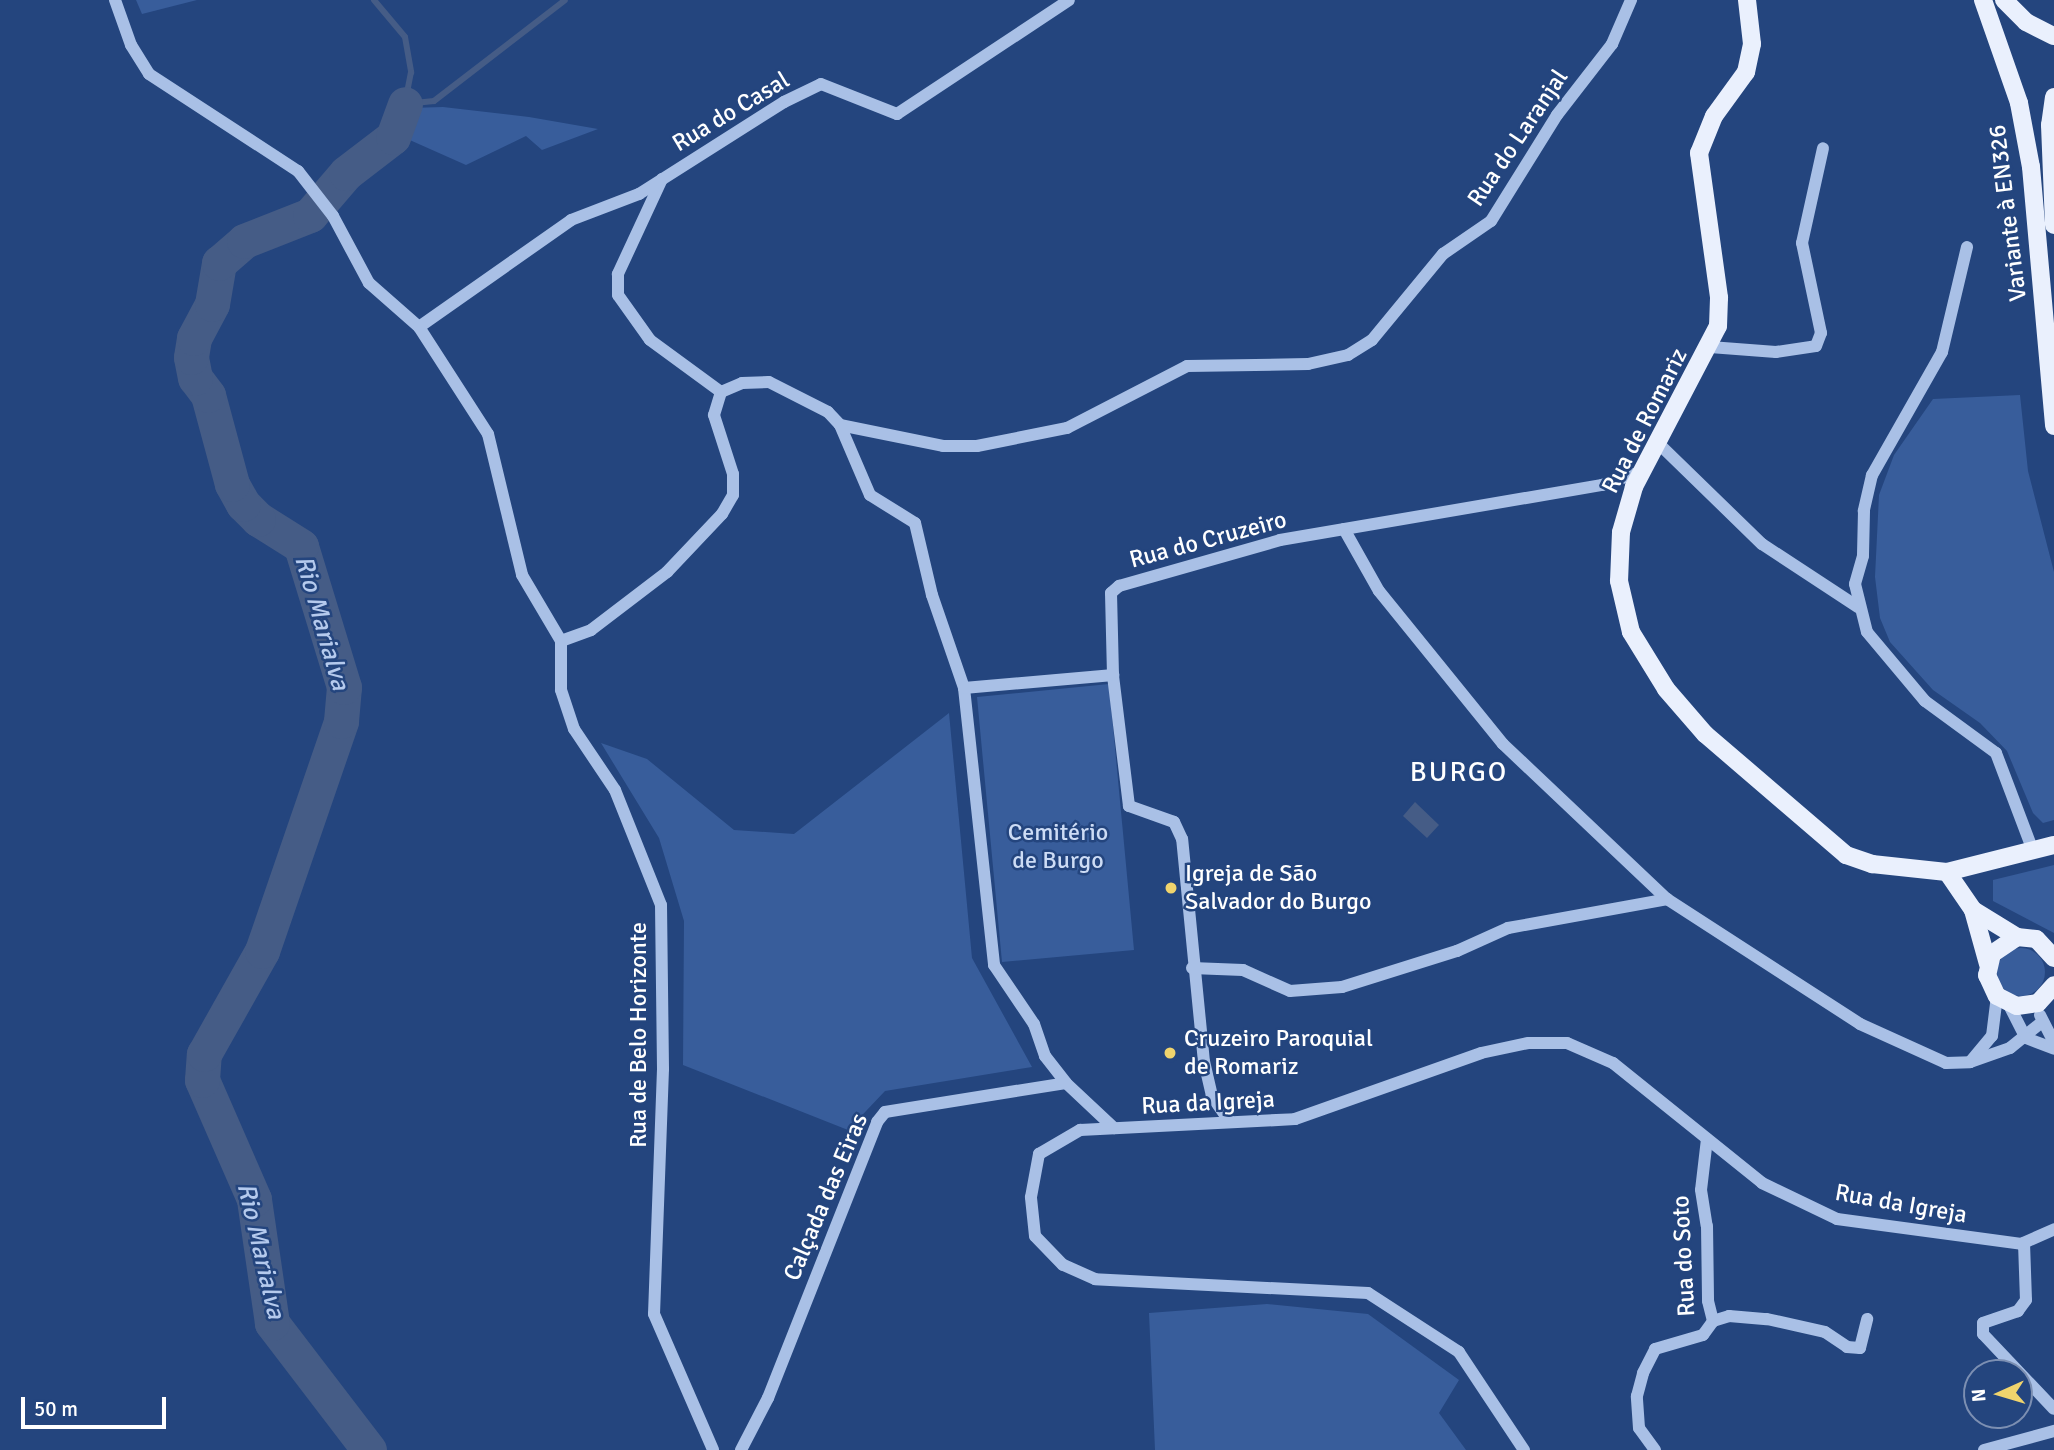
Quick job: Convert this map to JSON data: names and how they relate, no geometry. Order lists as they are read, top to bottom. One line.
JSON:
{"streets":{"main road":["Variante à EN326","Rua de Romariz"],"street":["Rua do Casal","Rua do Laranjal","Rua do Cruzeiro","Rua de Belo Horizonte","Rua da Igreja","Calçada das Eiras","Rua do Soto"]},"crossings":[["Rua do Casal","Rua de Belo Horizonte"],["Rua de Romariz","Rua do Cruzeiro"],["Rua da Igreja","Rua do Soto"]],"districts":["BURGO"],"water":["Rio Marialva"],"parks":["Cemitério de Burgo"],"places":["Igreja de São Salvador do Burgo","Cruzeiro Paroquial de Romariz"],"scale_bar":"50 m","north":"left"}
